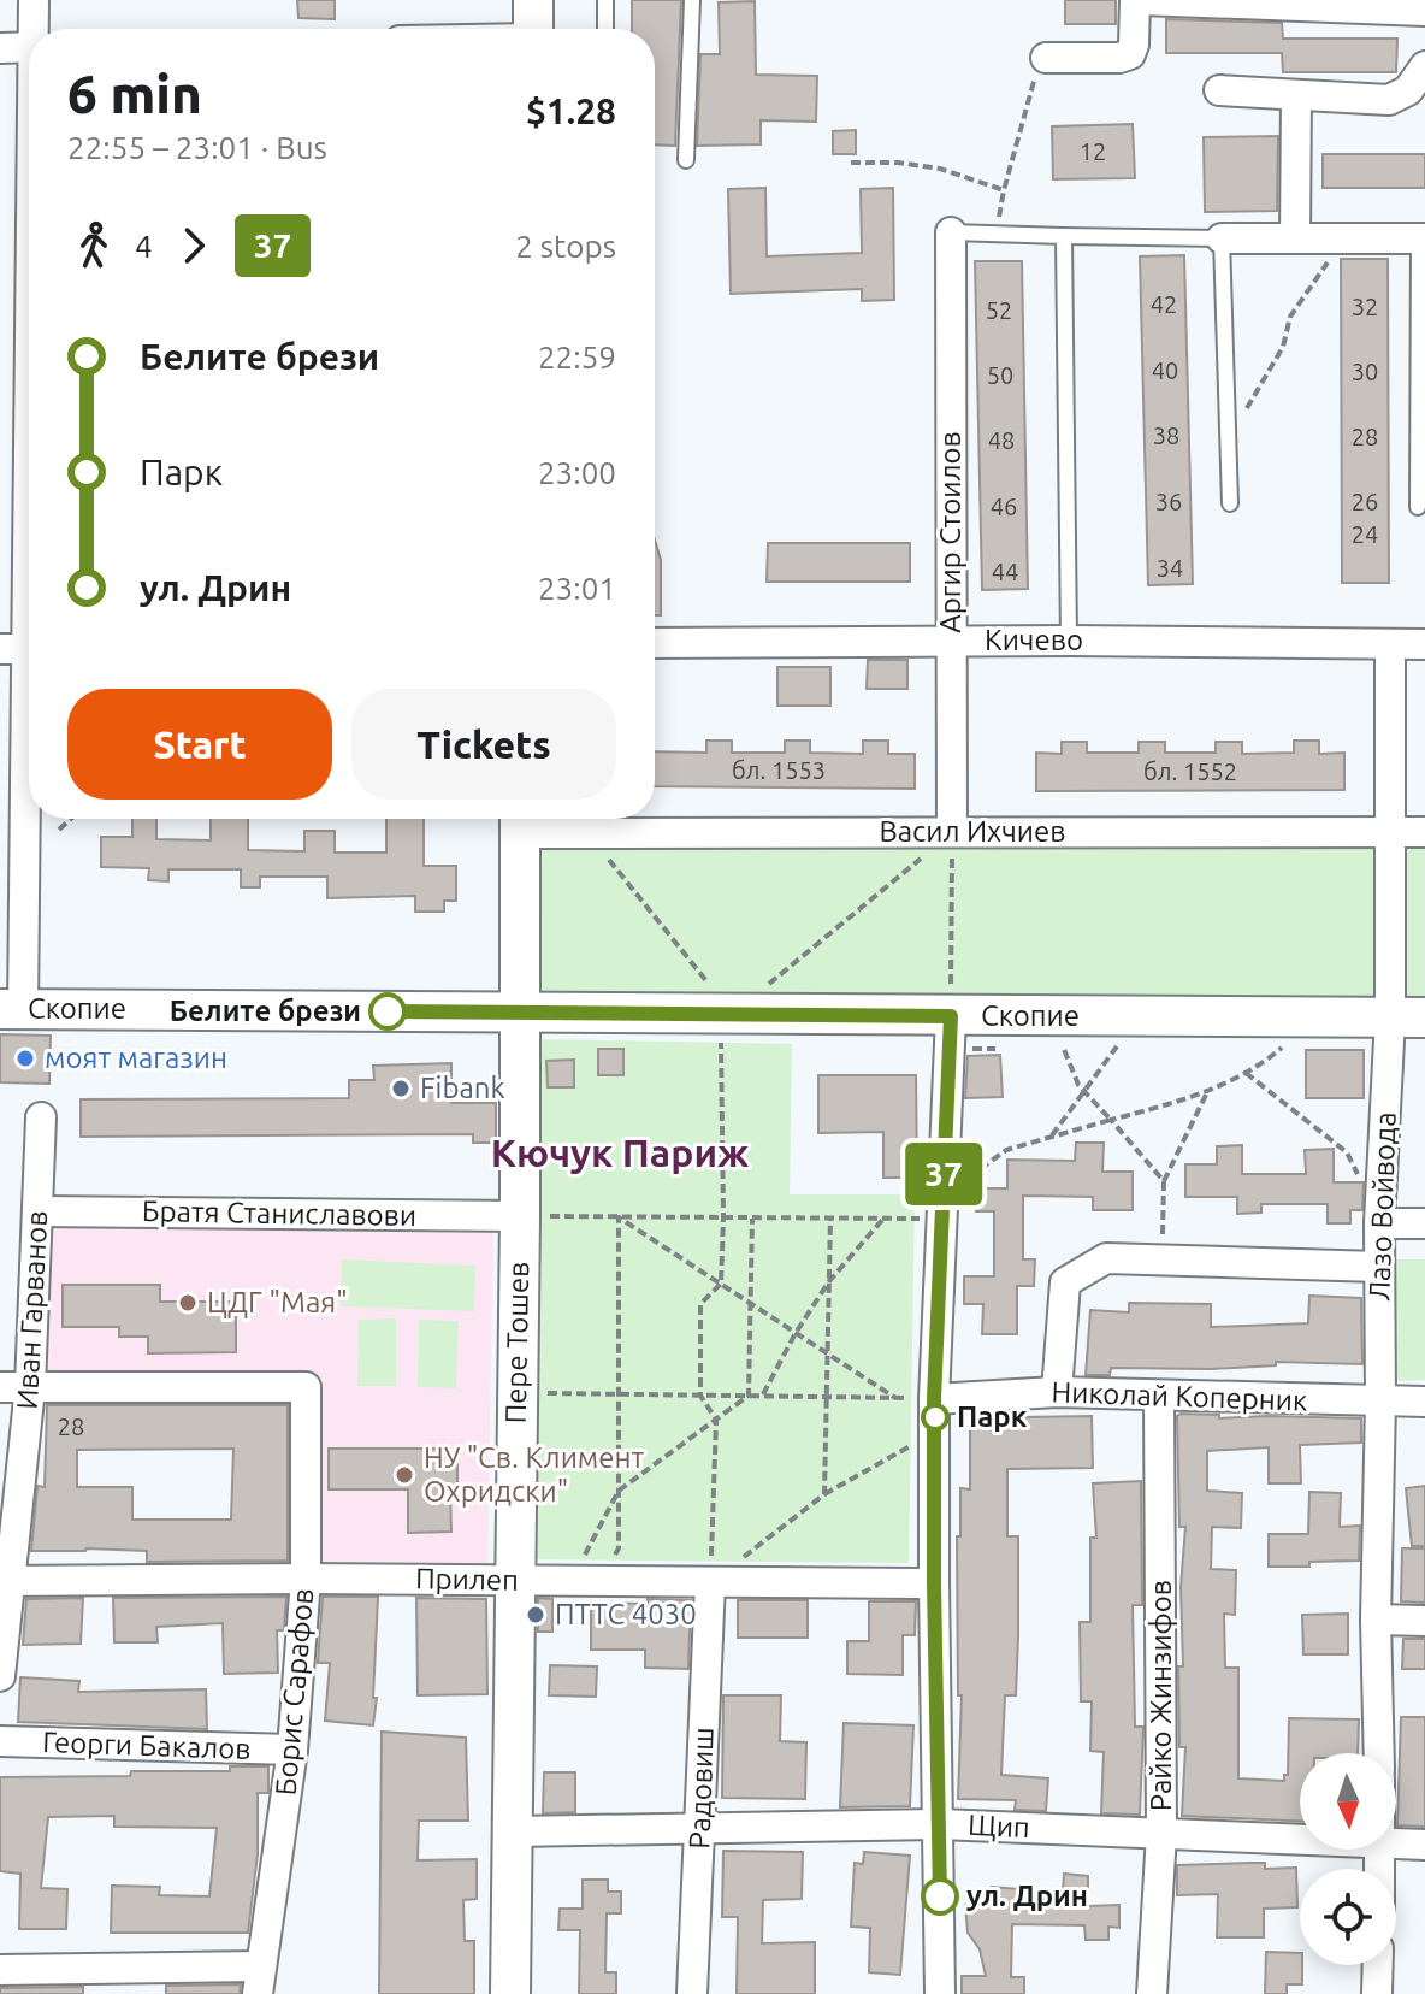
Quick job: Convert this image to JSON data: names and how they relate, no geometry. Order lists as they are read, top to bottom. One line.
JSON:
{"streets":{"street":["Аргир Стоилов","Кичево","Васил Ихчиев","Скопие","Лазо Войвода","Братя Станиславови","Иван Гарванов","Пере Тошев","Николай Коперник","Прилеп","Борис Сарафов","Райко Жинзифов","Георги Бакалов","Радовиш","Щип"]},"crossings":[["Аргир Стоилов","Кичево"],["Аргир Стоилов","Васил Ихчиев"],["Кичево","Лазо Войвода"],["Васил Ихчиев","Лазо Войвода"],["Васил Ихчиев","Пере Тошев"],["Скопие","Лазо Войвода"],["Скопие","Пере Тошев"],["Лазо Войвода","Николай Коперник"],["Братя Станиславови","Иван Гарванов"],["Братя Станиславови","Пере Тошев"],["Иван Гарванов","Прилеп"],["Иван Гарванов","Борис Сарафов"],["Пере Тошев","Прилеп"],["Пере Тошев","Щип"],["Николай Коперник","Райко Жинзифов"],["Прилеп","Борис Сарафов"],["Прилеп","Радовиш"],["Борис Сарафов","Георги Бакалов"],["Райко Жинзифов","Щип"],["Радовиш","Щип"]],"districts":["Кючук Париж"],"places":["Белите брези","моят магазин","Fibank","ЦДГ \"Мая\"","Парк","НУ \"Св. Климент Охридски\"","ПТТС 4030","ул. Дрин"],"lines":["bus line 37"],"house_numbers":["12","42","32","52","40","30","50","38","28","48","36","26","46","24","34","44","бл. 1553","бл. 1552","28"],"north":"bottom","page":{"on_map":"37","heading":["6 min","22:55 – 23:01 · Bus","$1.28"],"legs":["4","37","2 stops"],"list":[{"name":"Белите брези","value":"22:59"},{"name":"Парк","value":"23:00"},{"name":"ул. Дрин","value":"23:01"}],"buttons":["Start","Tickets"]}}
